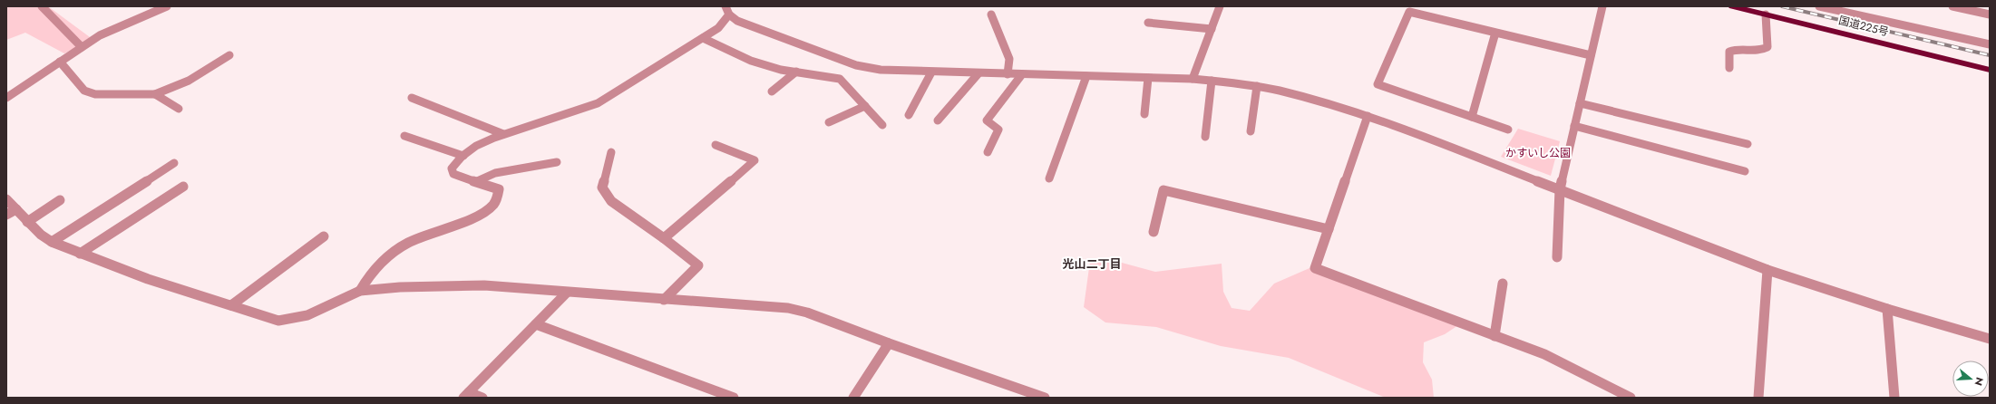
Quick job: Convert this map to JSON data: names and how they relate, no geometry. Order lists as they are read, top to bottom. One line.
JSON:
{"streets":{"highway":["国道225号"]},"districts":["光山二丁目"],"parks":["かすいし公園"],"north":"right"}
